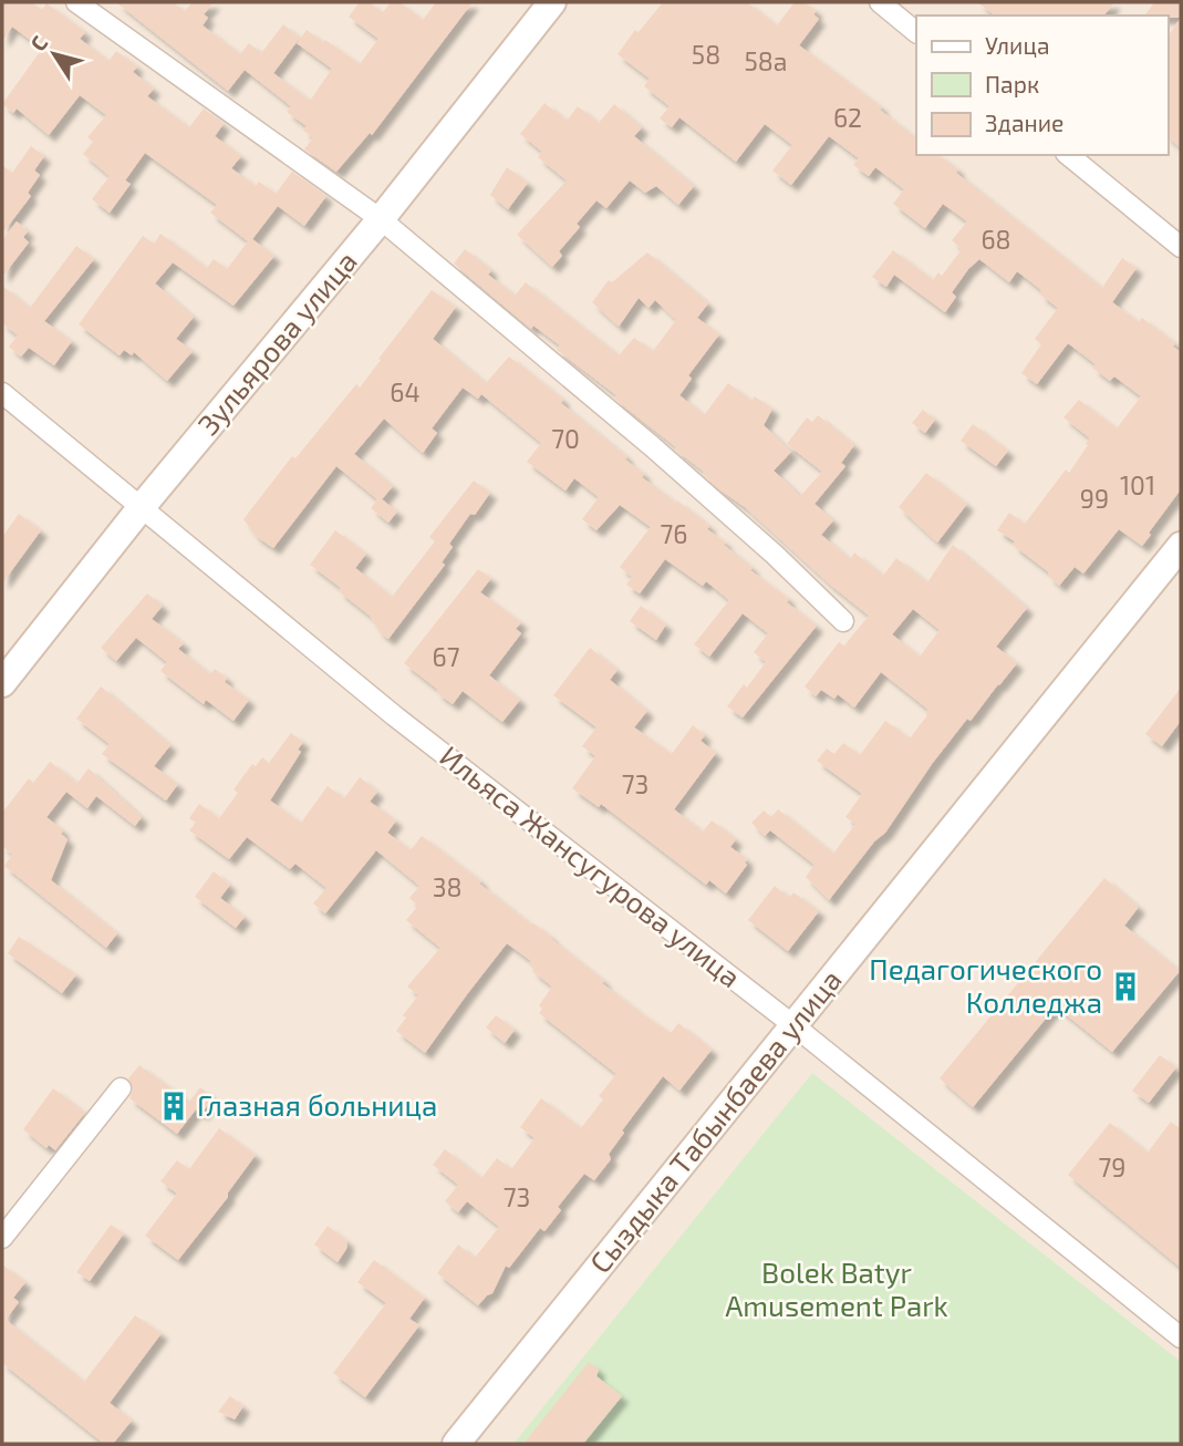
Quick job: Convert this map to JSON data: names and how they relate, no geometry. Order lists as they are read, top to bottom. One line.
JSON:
{"streets":{"street":["Зульярова улица","Ильяса Жансугурова улица","Сыздыка Табынбаева улица"]},"crossings":[["Зульярова улица","Ильяса Жансугурова улица"],["Ильяса Жансугурова улица","Сыздыка Табынбаева улица"]],"parks":["Bolek Batyr Amusement Park"],"places":{"building":["Педагогического Колледжа","Глазная больница"]},"house_numbers":["58","58а","62","68","64","70","101","99","76","67","73","38","79","73"],"legend":["Улица","Парк","Здание"],"north":"top left"}
